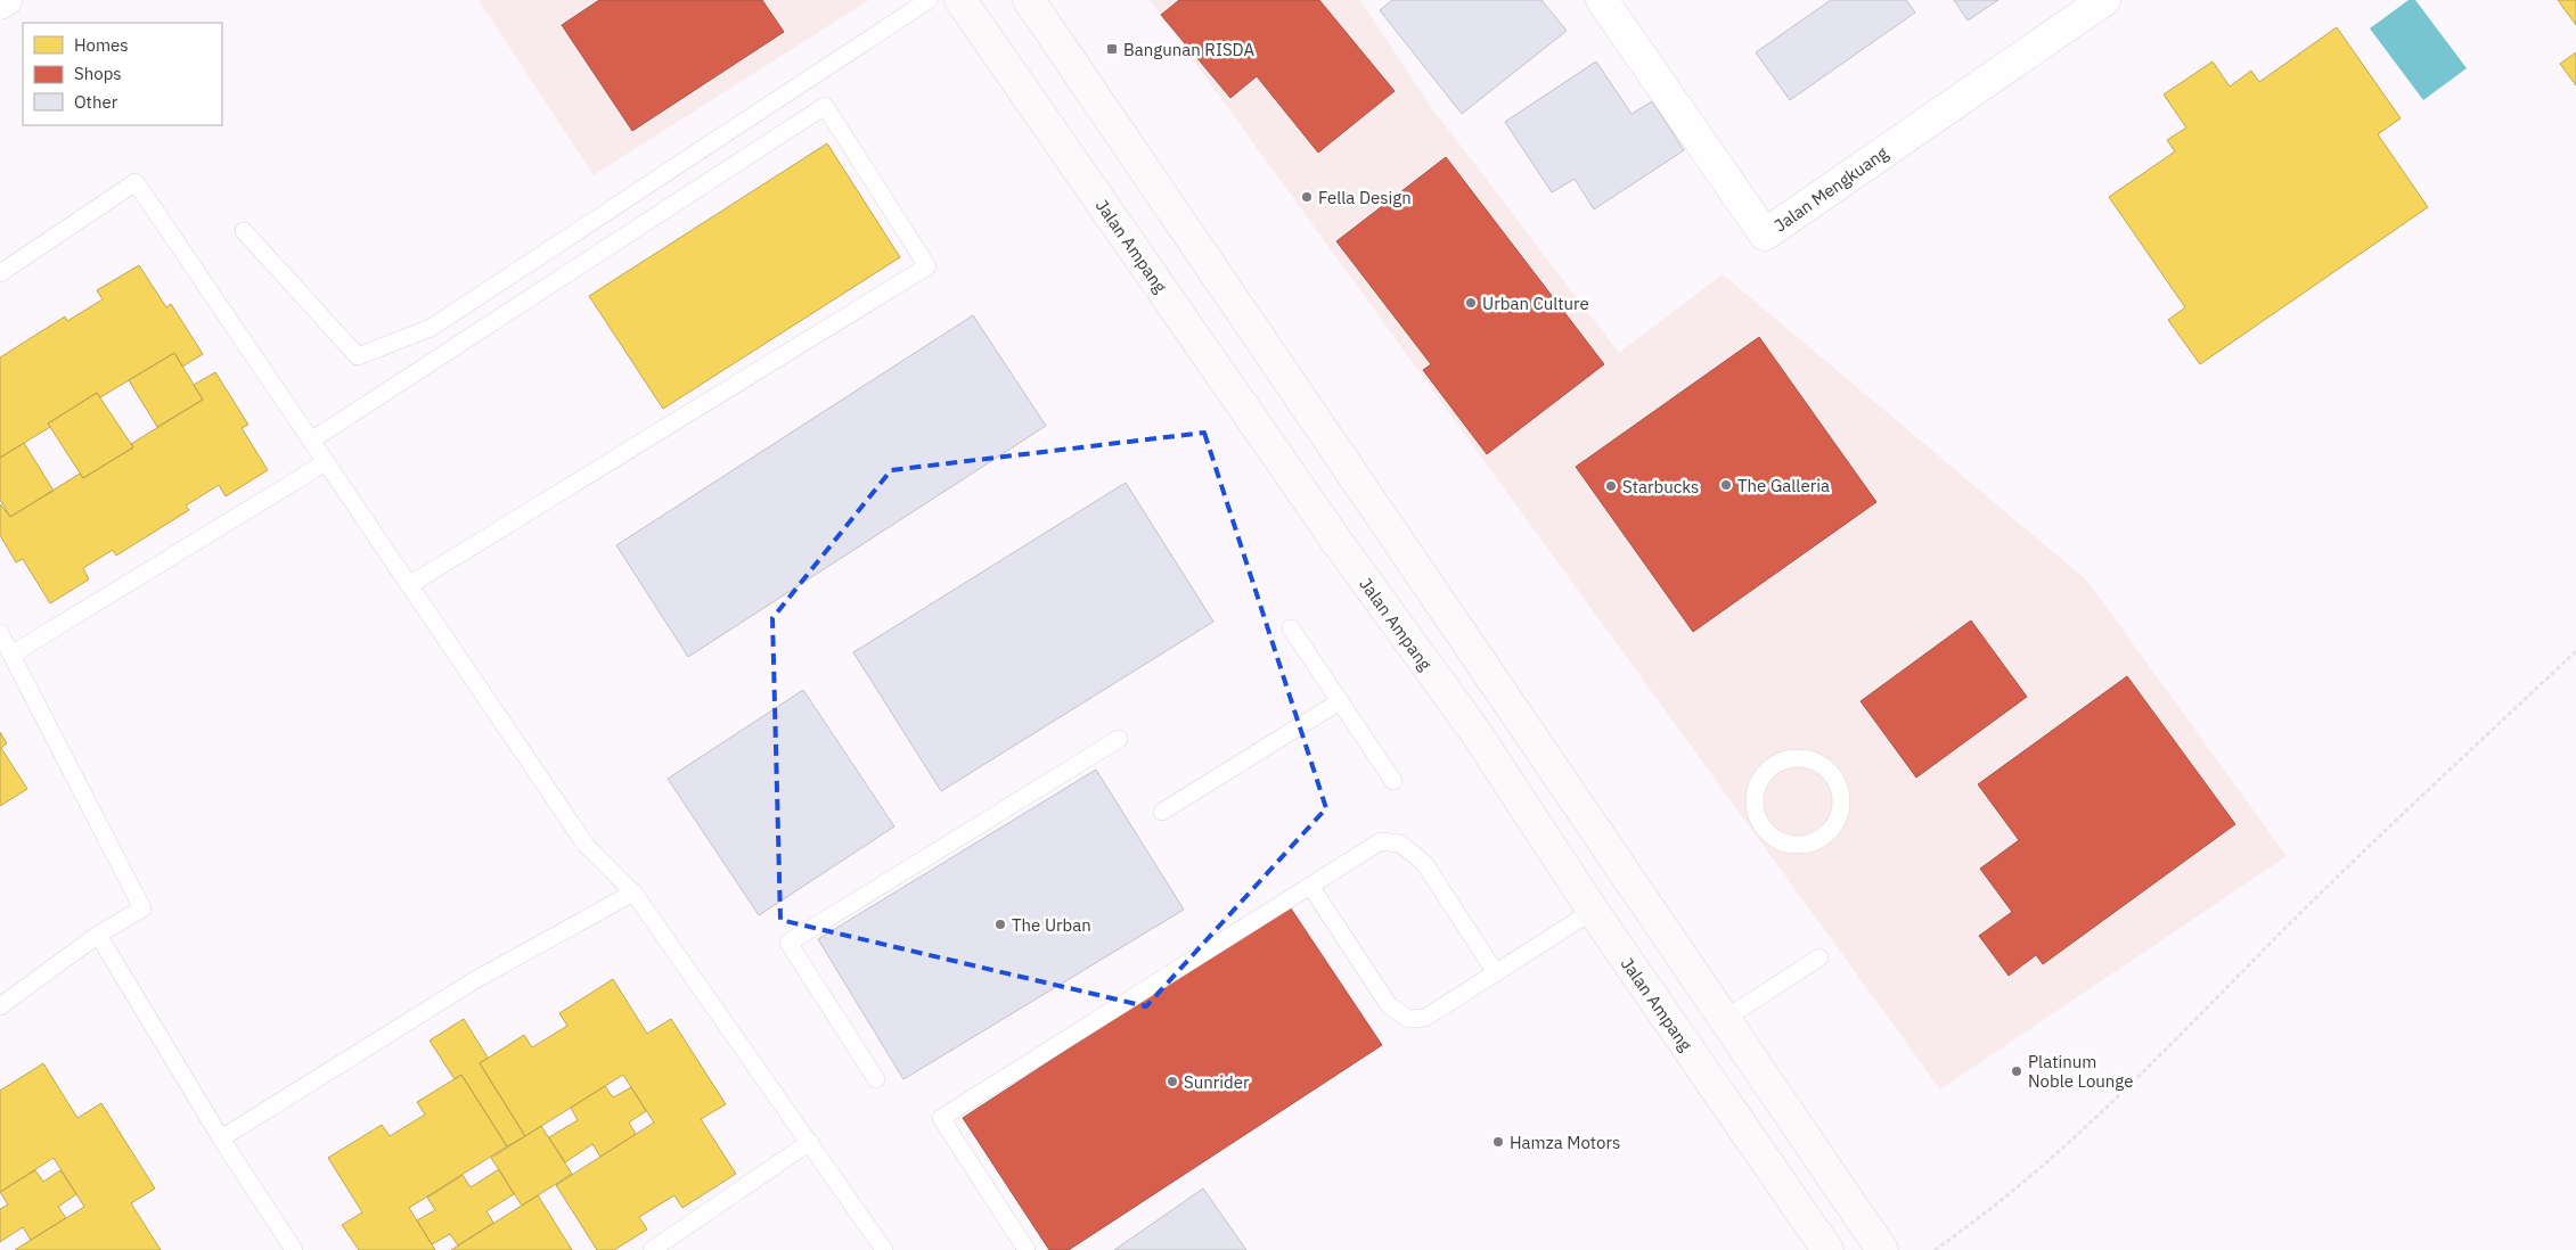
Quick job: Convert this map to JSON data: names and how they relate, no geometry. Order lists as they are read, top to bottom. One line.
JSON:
{"streets":{"main road":["Jalan Ampang"],"street":["Jalan Mengkuang"]},"places":{"transit":["Bangunan RISDA"],"other":["Fella Design","Urban Culture","The Galleria","Starbucks","The Urban","Platinum Noble Lounge","Sunrider","Hamza Motors"]},"legend":["Homes","Shops","Other"]}
